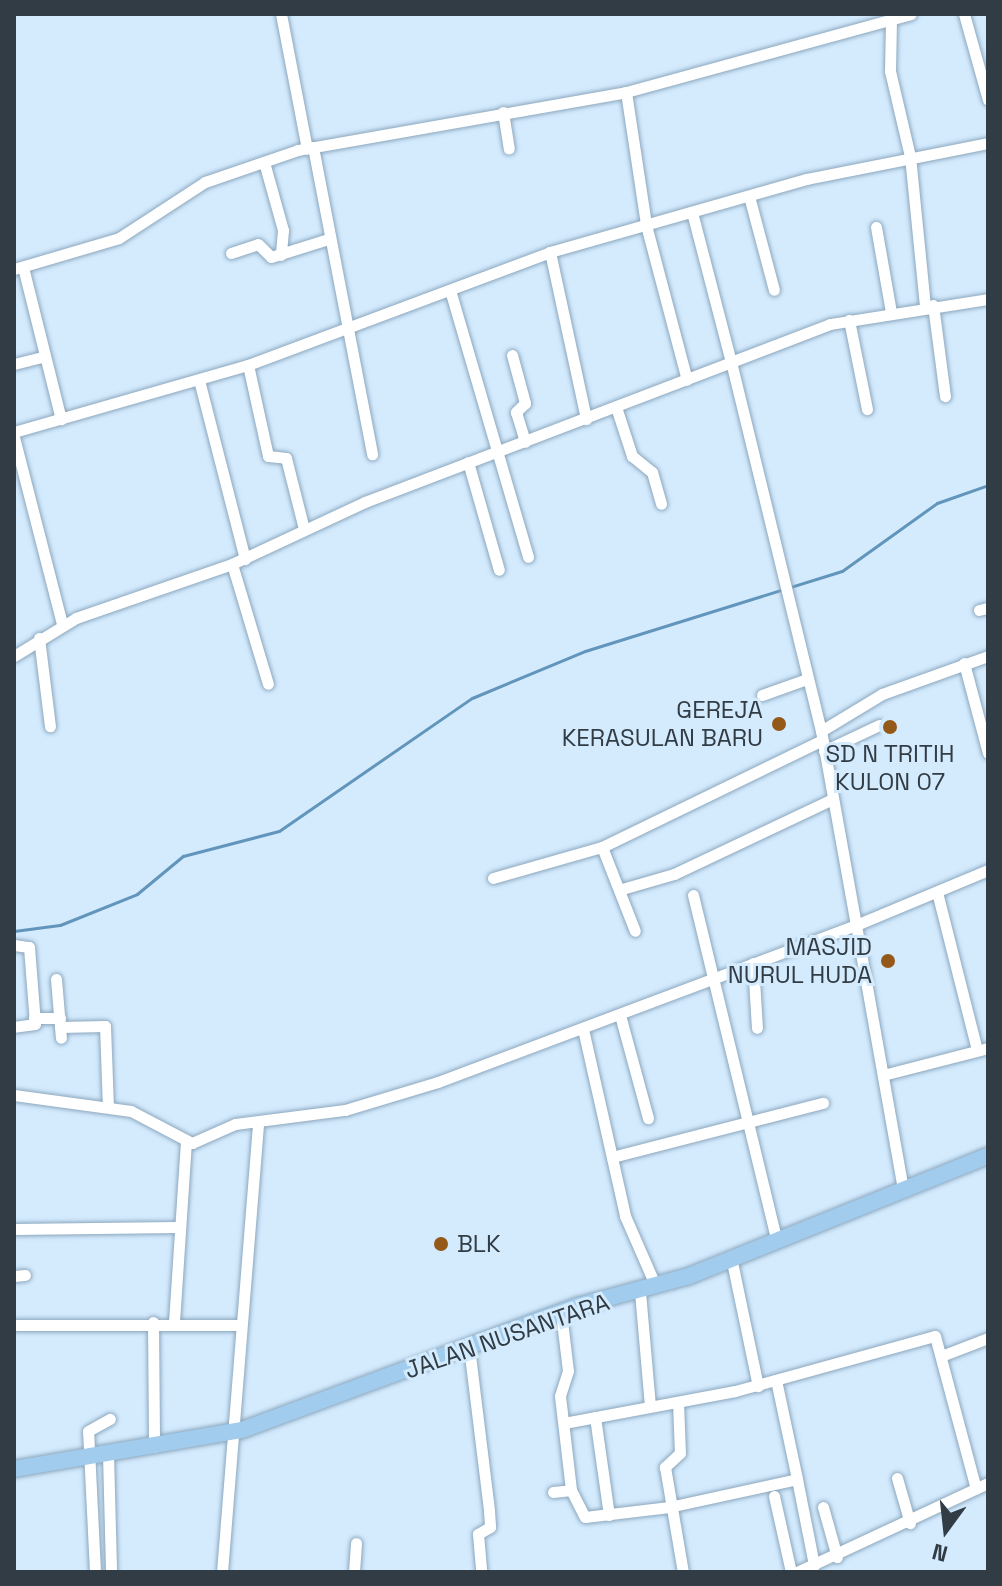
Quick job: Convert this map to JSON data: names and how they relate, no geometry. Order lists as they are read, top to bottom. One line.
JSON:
{"streets":{"highway":["JALAN NUSANTARA"]},"places":["GEREJA KERASULAN BARU","SD N TRITIH KULON 07","MASJID NURUL HUDA","BLK"],"north":"bottom"}
